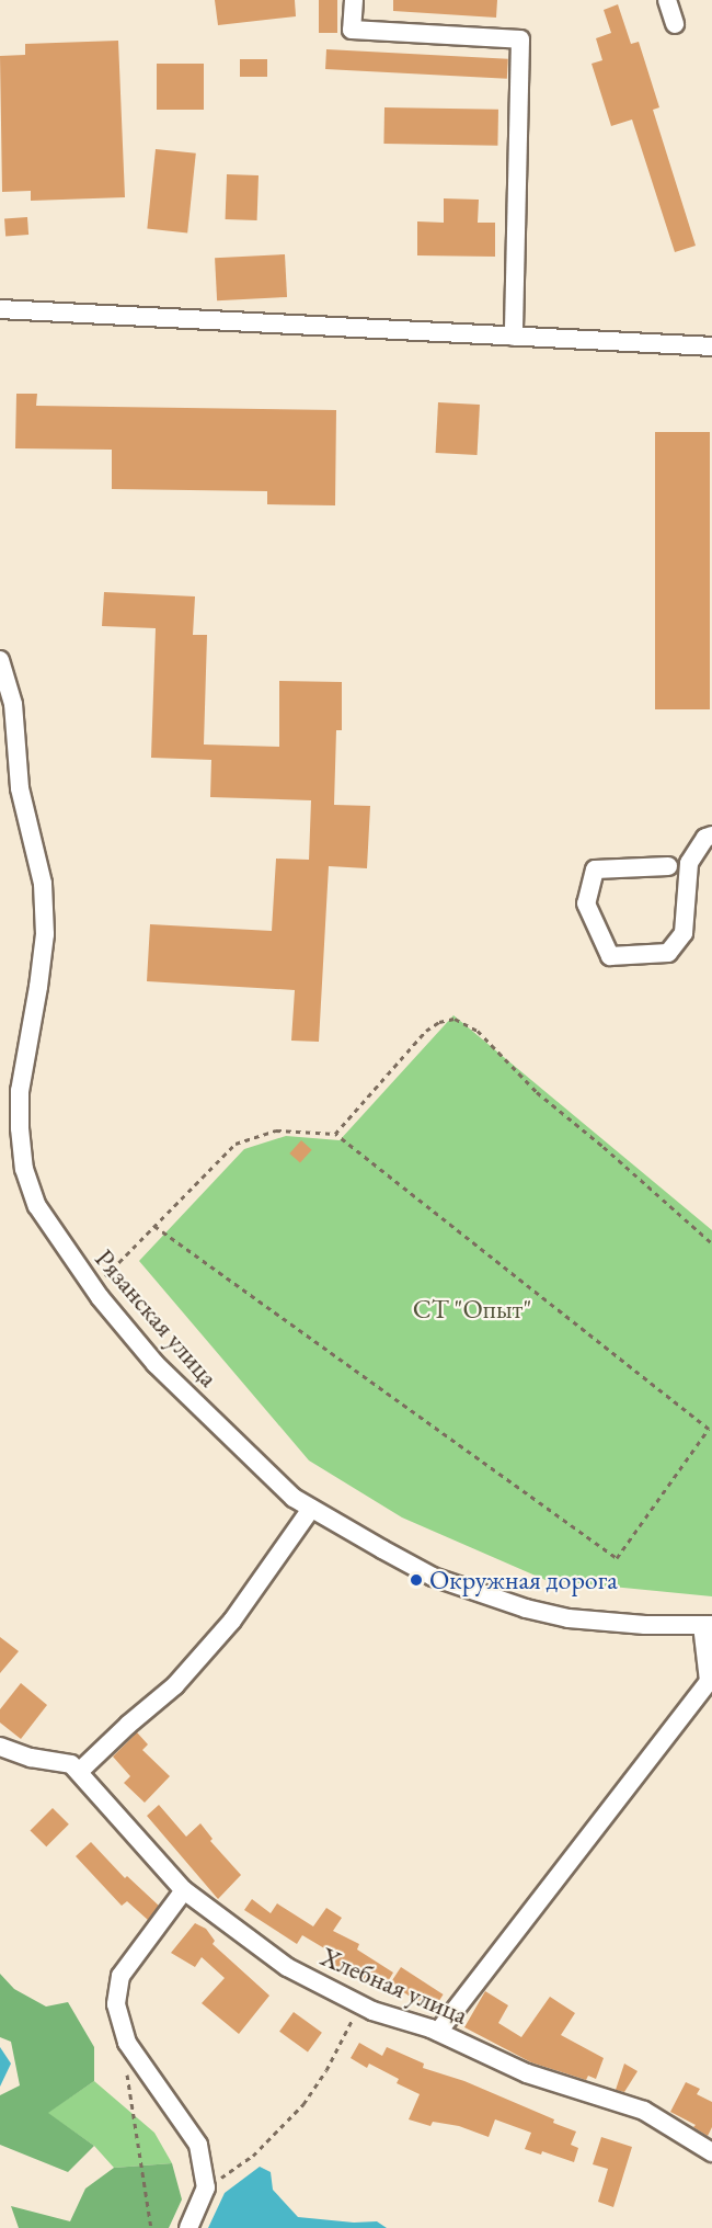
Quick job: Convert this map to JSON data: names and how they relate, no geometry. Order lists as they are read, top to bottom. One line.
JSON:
{"streets":{"street":["Рязанская улица","Хлебная улица"]},"parks":["СТ \"Опыт\""],"places":["Окружная дорога"]}
